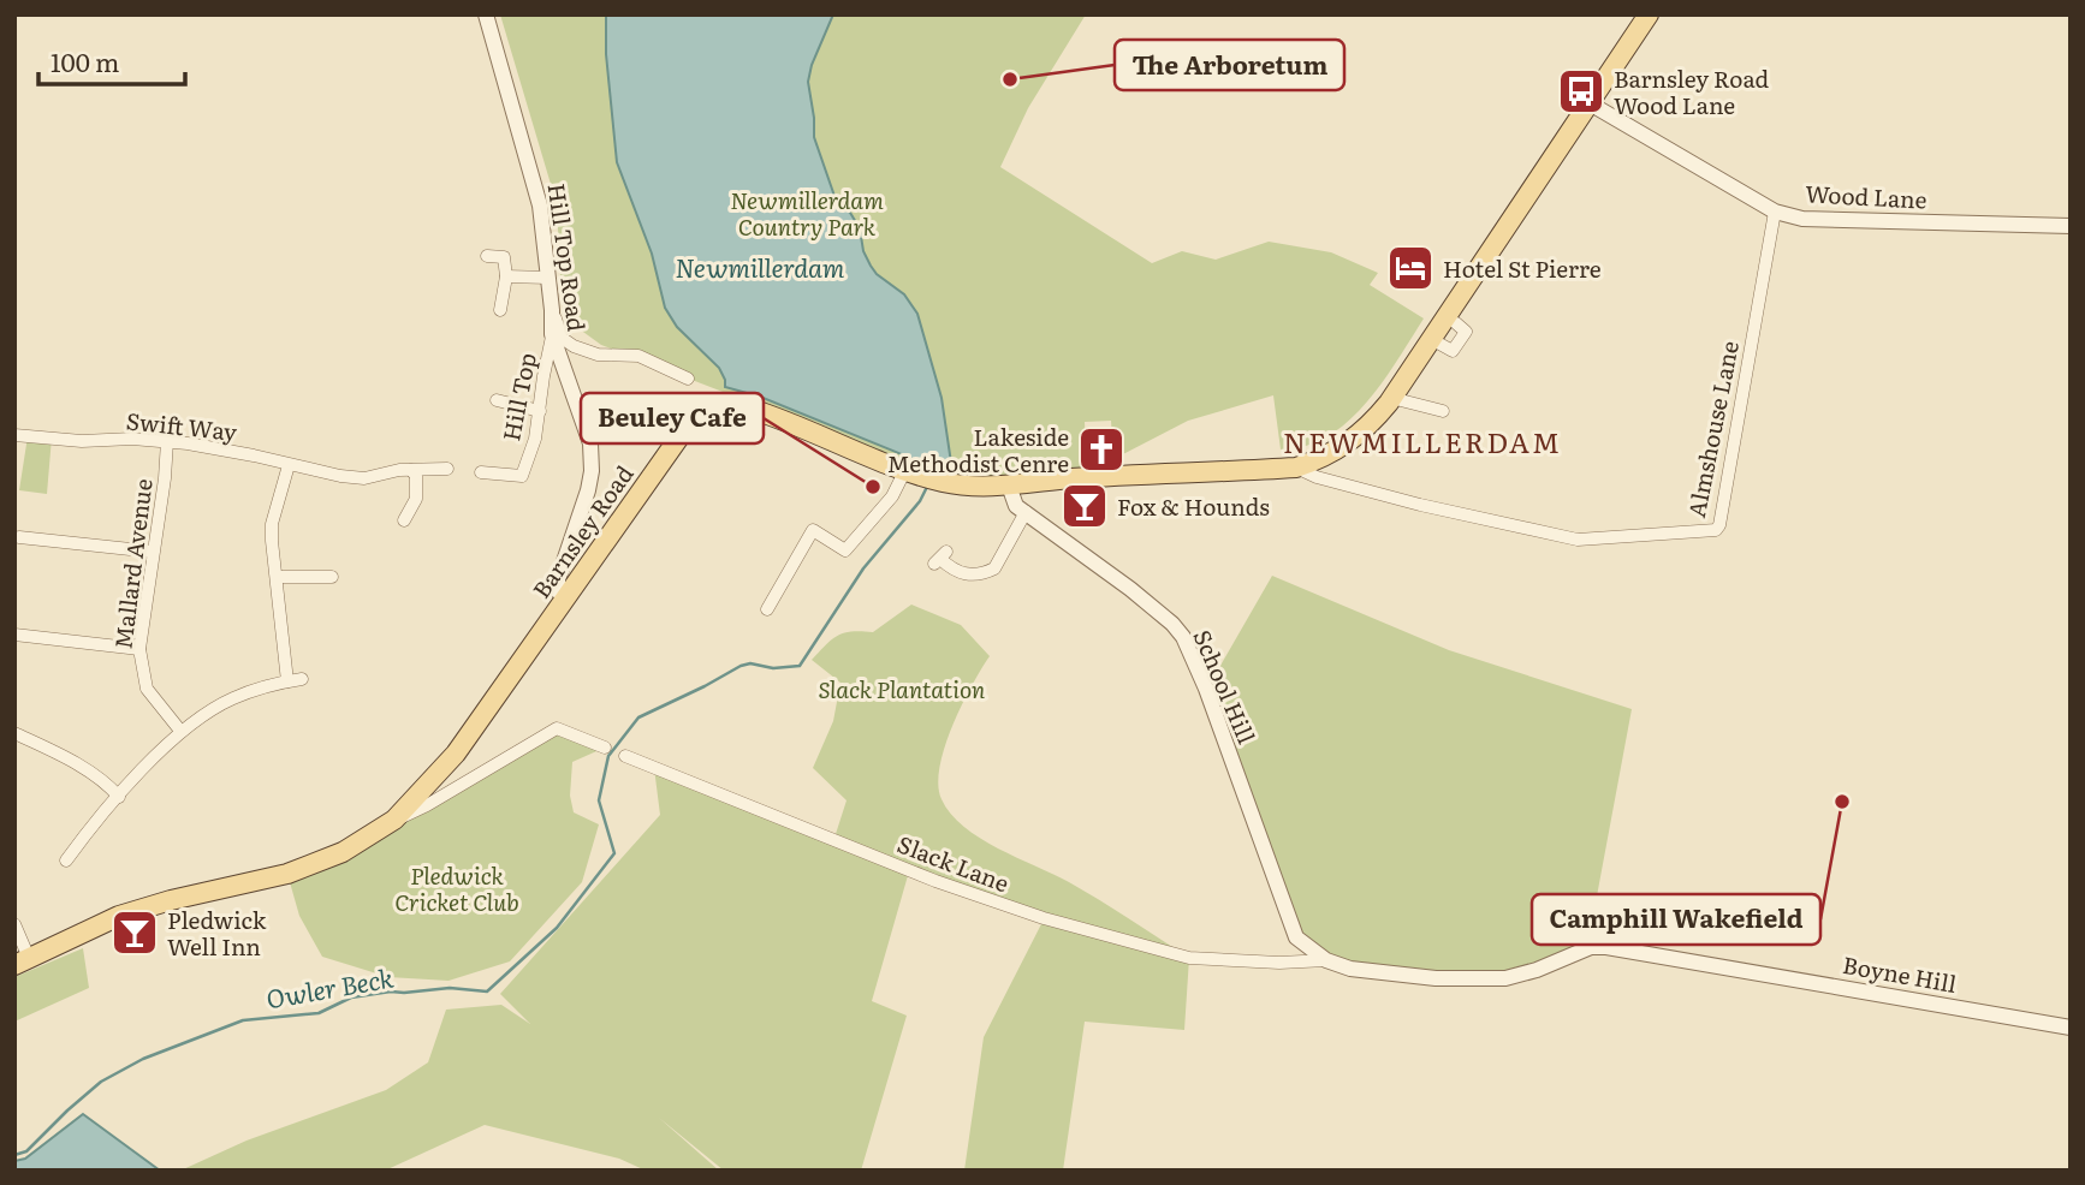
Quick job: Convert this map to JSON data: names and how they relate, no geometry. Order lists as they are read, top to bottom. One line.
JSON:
{"streets":{"main road":["Barnsley Road"],"street":["Wood Lane","Hill Top Road","Hill Top","Swift Way","Almshouse Lane","Mallard Avenue","School Hill","Slack Lane","Boyne Hill"]},"crossings":[["Wood Lane","Almshouse Lane"],["Wood Lane","Barnsley Road"],["Hill Top Road","Hill Top"],["Hill Top Road","Barnsley Road"],["Swift Way","Mallard Avenue"],["Almshouse Lane","Barnsley Road"],["Barnsley Road","School Hill"],["Slack Lane","Boyne Hill"]],"districts":["NEWMILLERDAM"],"water":["Newmillerdam","Owler Beck"],"parks":["Newmillerdam Country Park","Slack Plantation","Pledwick Cricket Club"],"places":{"other":["The Arboretum","Beuley Cafe","Camphill Wakefield"],"bus stop":["Barnsley Road Wood Lane"],"hotel":["Hotel St Pierre"],"church":["Lakeside Methodist Cenre"],"bar":["Fox & Hounds","Pledwick Well Inn"]},"scale_bar":"100 m"}
